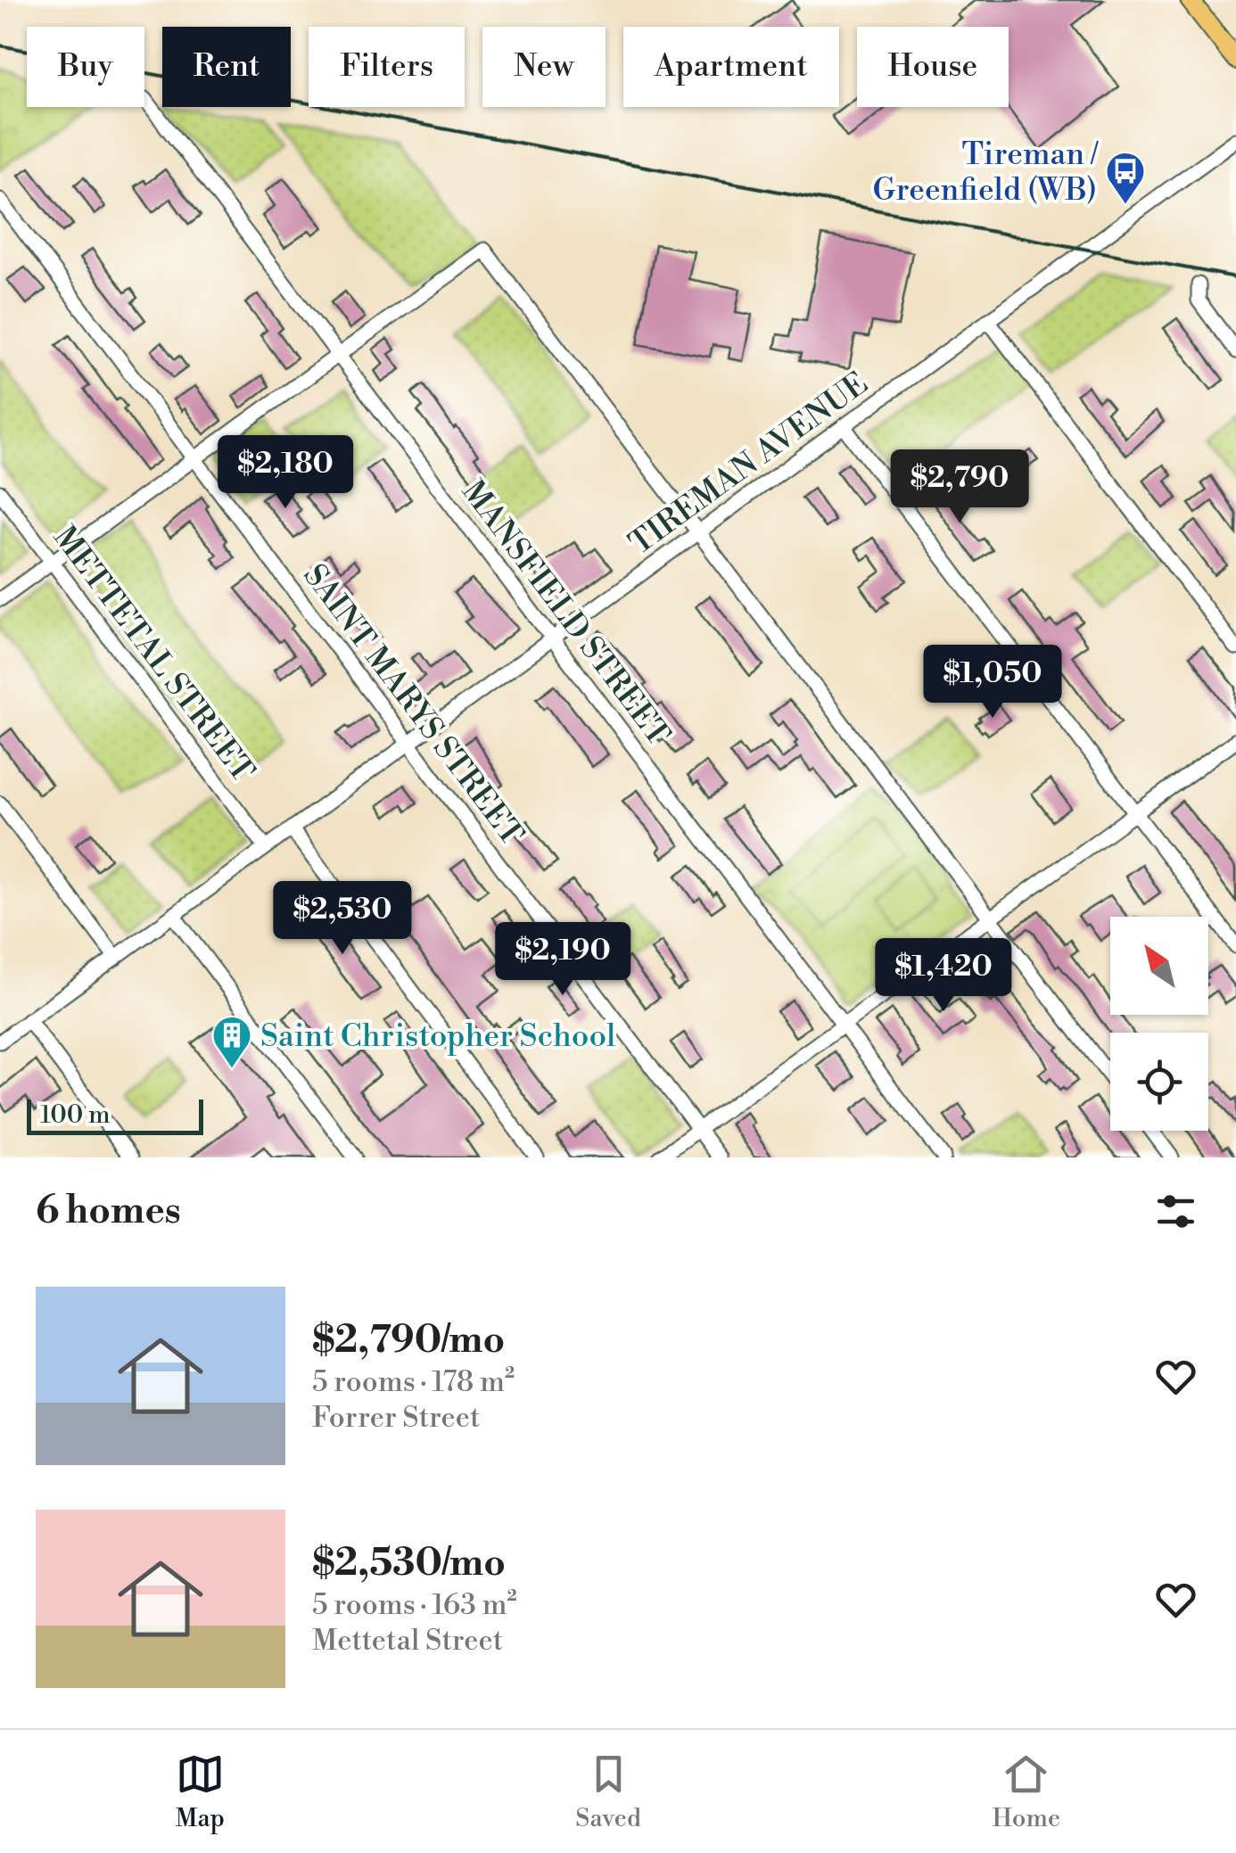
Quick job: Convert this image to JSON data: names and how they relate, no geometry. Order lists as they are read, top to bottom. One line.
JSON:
{"streets":{"street":["TIREMAN AVENUE","MANSFIELD STREET","METTETAL STREET","SAINT MARYS STREET"]},"crossings":[["TIREMAN AVENUE","MANSFIELD STREET"],["TIREMAN AVENUE","METTETAL STREET"],["TIREMAN AVENUE","SAINT MARYS STREET"]],"places":{"bus stop":["Tireman / Greenfield (WB)"],"building":["Saint Christopher School"]},"scale_bar":"100 m","north":"top left","page":{"chip":["Buy","Rent","Filters","New","Apartment","House"],"price":["$2,180","$2,790","$1,050","$2,530","$2,190","$1,420"],"scale":"100 m","heading":"6 homes","list":[{"name":"$2,790/mo","note":"5 rooms · 178 m² · Forrer Street"},{"name":"$2,530/mo","note":"5 rooms · 163 m² · Mettetal Street"}],"tabs":["Map","Saved","Home"]}}
